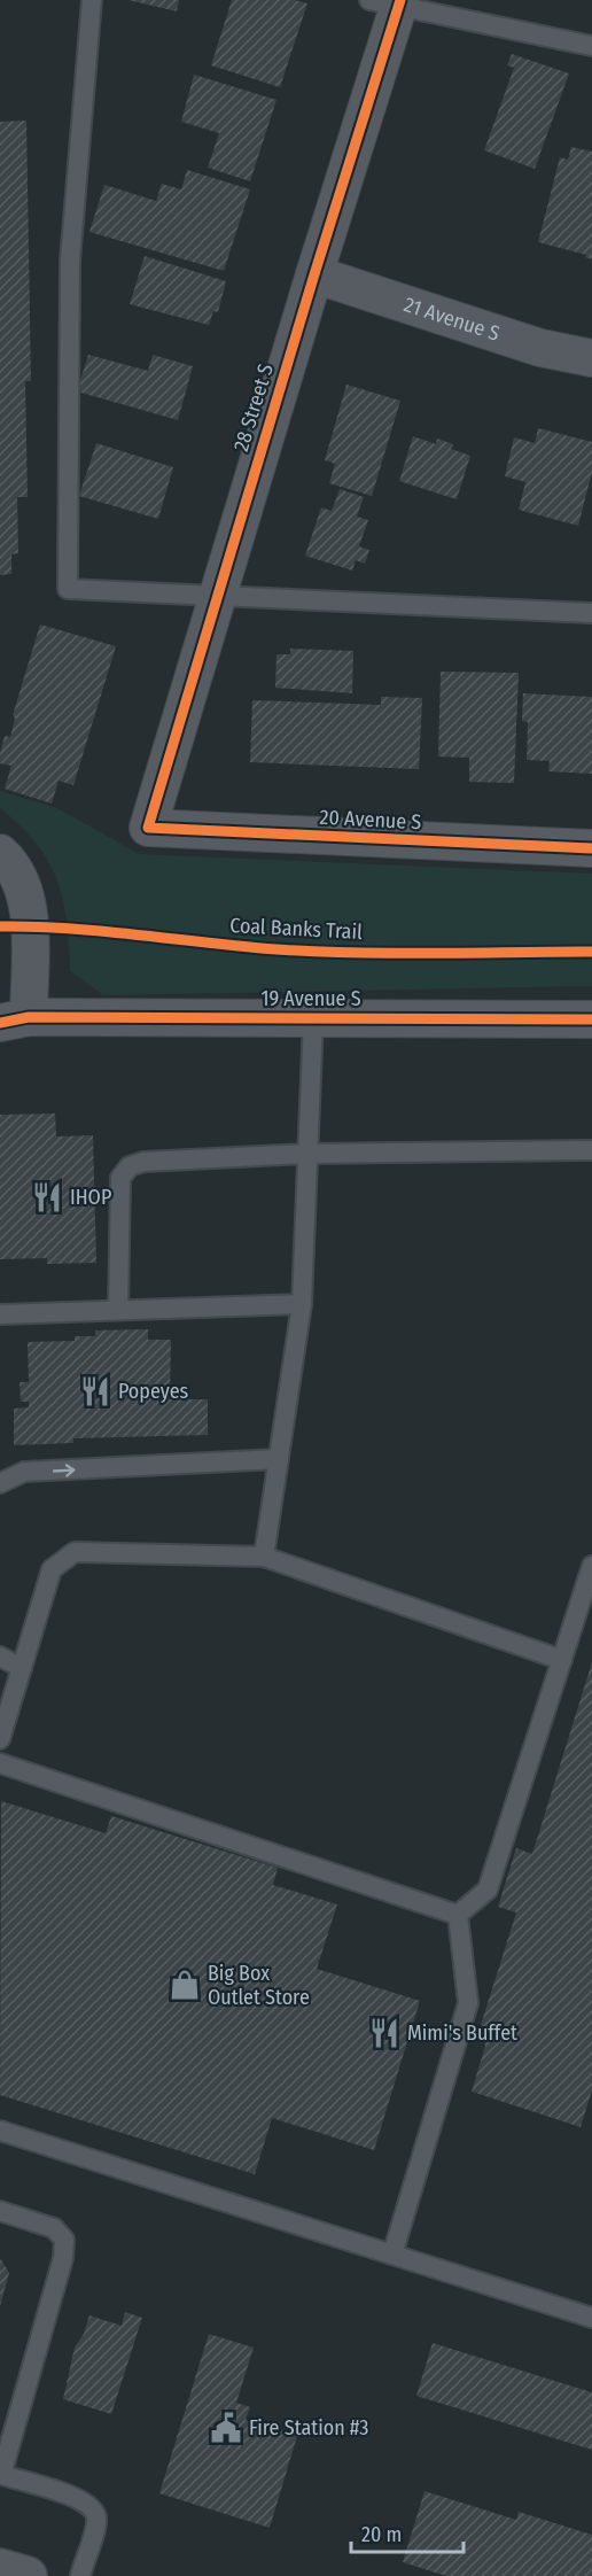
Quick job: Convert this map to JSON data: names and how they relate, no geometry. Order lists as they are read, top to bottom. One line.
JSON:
{"streets":{"street":["21 Avenue S","28 Street S","20 Avenue S","19 Avenue S"],"cycle path":["Coal Banks Trail"]},"crossings":[["21 Avenue S","28 Street S"],["28 Street S","20 Avenue S"]],"places":{"restaurant":["IHOP","Popeyes","Mimi's Buffet"],"shop":["Big Box Outlet Store"],"public building":["Fire Station #3"]},"scale_bar":"20 m"}
